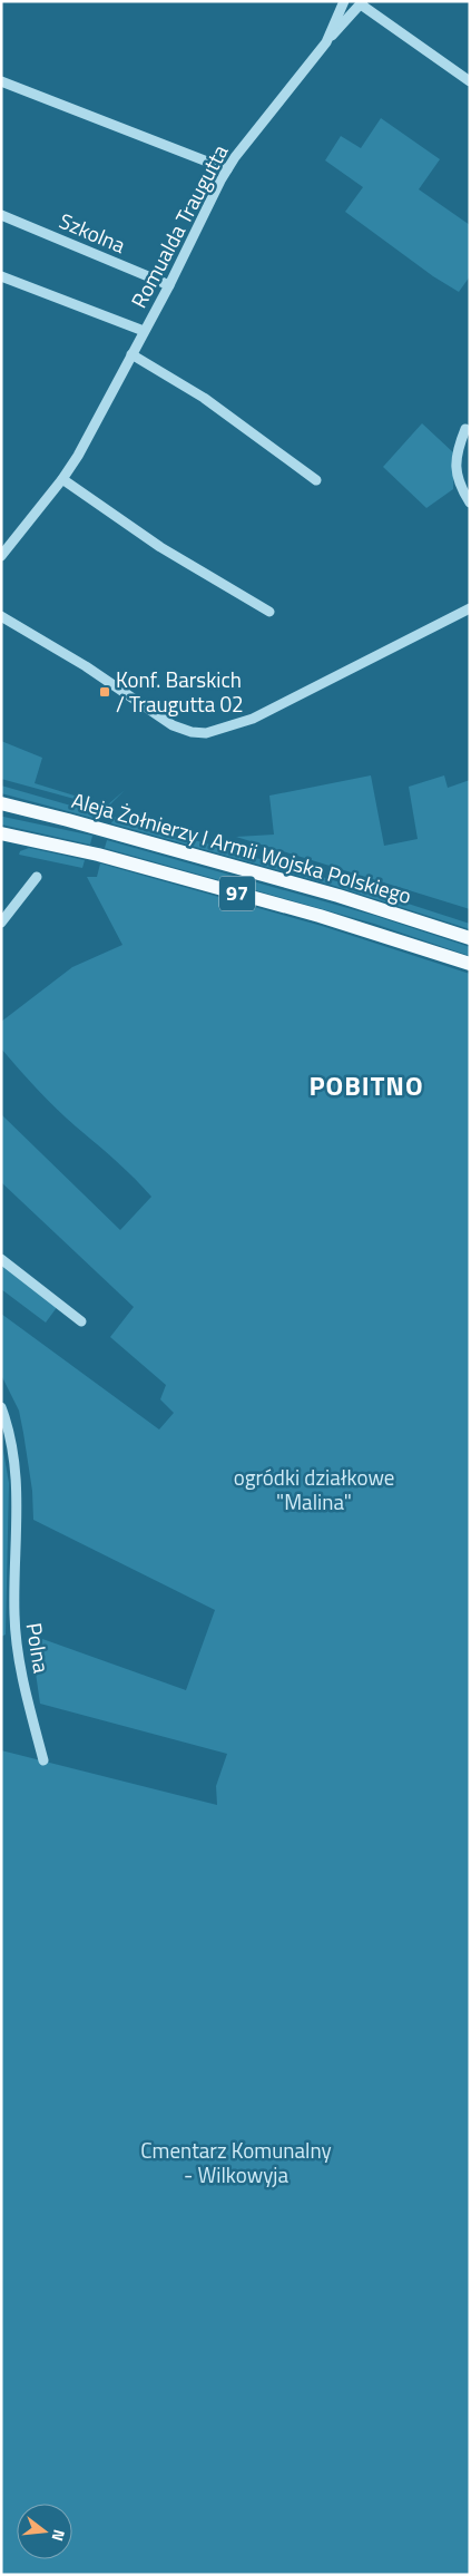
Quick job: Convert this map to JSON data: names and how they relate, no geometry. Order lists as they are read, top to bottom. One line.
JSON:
{"streets":{"main road":["Aleja Żołnierzy I Armii Wojska Polskiego","97"],"street":["Romualda Traugutta","Szkolna","Polna"]},"crossings":[["Romualda Traugutta","Szkolna"]],"districts":["POBITNO"],"parks":["ogródki działkowe \"Malina\"","Cmentarz Komunalny - Wilkowyja"],"places":{"transit":["Konf. Barskich / Traugutta 02"]},"north":"right"}
